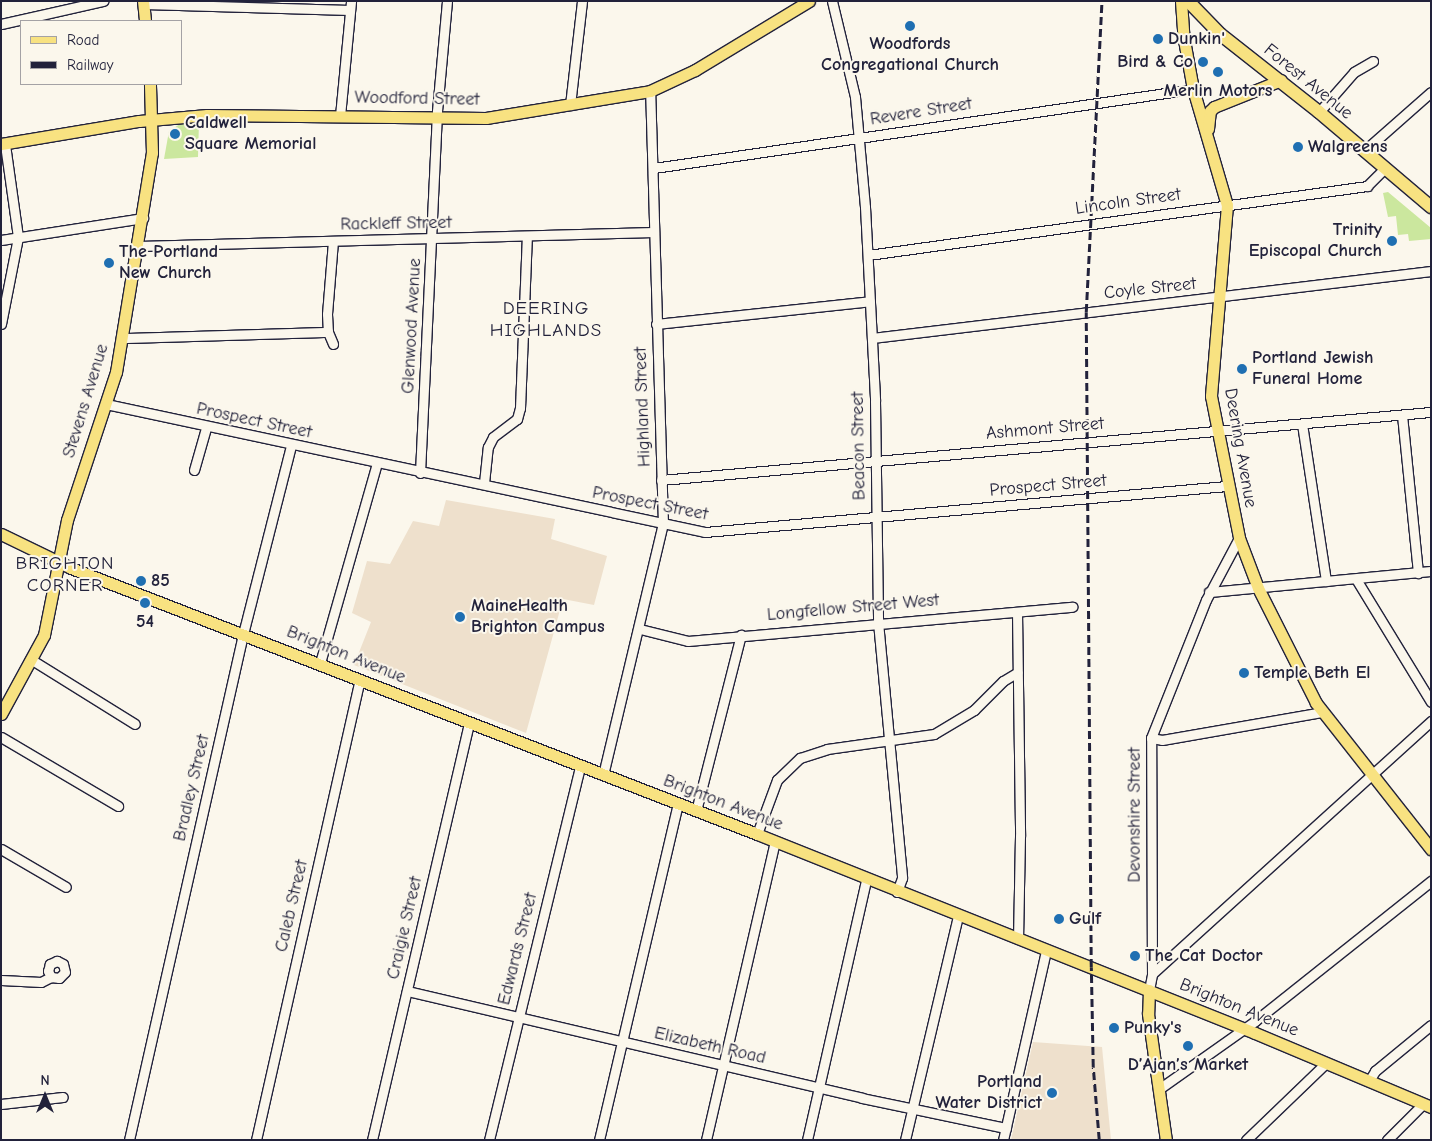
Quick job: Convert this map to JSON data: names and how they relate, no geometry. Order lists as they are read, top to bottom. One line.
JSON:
{"streets":{"highway":["Forest Avenue"],"main road":["Woodford Street","Stevens Avenue","Deering Avenue","Brighton Avenue"],"street":["Revere Street","Lincoln Street","Rackleff Street","Coyle Street","Glenwood Avenue","Highland Street","Prospect Street","Ashmont Street","Beacon Street","Longfellow Street West","Bradley Street","Devonshire Street","Caleb Street","Craigie Street","Edwards Street","Elizabeth Road"]},"crossings":[["Forest Avenue","Lincoln Street"],["Woodford Street","Glenwood Avenue"],["Woodford Street","Stevens Avenue"],["Woodford Street","Highland Street"],["Revere Street","Highland Street"],["Revere Street","Beacon Street"],["Revere Street","Deering Avenue"],["Lincoln Street","Beacon Street"],["Lincoln Street","Deering Avenue"],["Rackleff Street","Glenwood Avenue"],["Rackleff Street","Stevens Avenue"],["Rackleff Street","Highland Street"],["Coyle Street","Beacon Street"],["Coyle Street","Deering Avenue"],["Glenwood Avenue","Prospect Street"],["Stevens Avenue","Prospect Street"],["Stevens Avenue","Brighton Avenue"],["Highland Street","Prospect Street"],["Highland Street","Ashmont Street"],["Highland Street","Longfellow Street West"],["Highland Street","Brighton Avenue"],["Prospect Street","Beacon Street"],["Prospect Street","Deering Avenue"],["Prospect Street","Bradley Street"],["Ashmont Street","Beacon Street"],["Ashmont Street","Deering Avenue"],["Beacon Street","Longfellow Street West"],["Beacon Street","Brighton Avenue"],["Deering Avenue","Devonshire Street"],["Brighton Avenue","Bradley Street"],["Brighton Avenue","Devonshire Street"],["Brighton Avenue","Caleb Street"],["Brighton Avenue","Craigie Street"],["Brighton Avenue","Edwards Street"],["Craigie Street","Elizabeth Road"],["Edwards Street","Elizabeth Road"]],"districts":["DEERING HIGHLANDS","BRIGHTON CORNER"],"places":["Woodfords Congregational Church","Dunkin'","Bird & Co","Merlin Motors","Caldwell Square Memorial","Walgreens","Trinity Episcopal Church","The Portland New Church","Portland Jewish Funeral Home","85","54","MaineHealth Brighton Campus","Temple Beth El","Gulf","The Cat Doctor","Punky's","D’Ajan’s Market","Portland Water District"],"legend":["Road","Railway"],"north":"top"}
